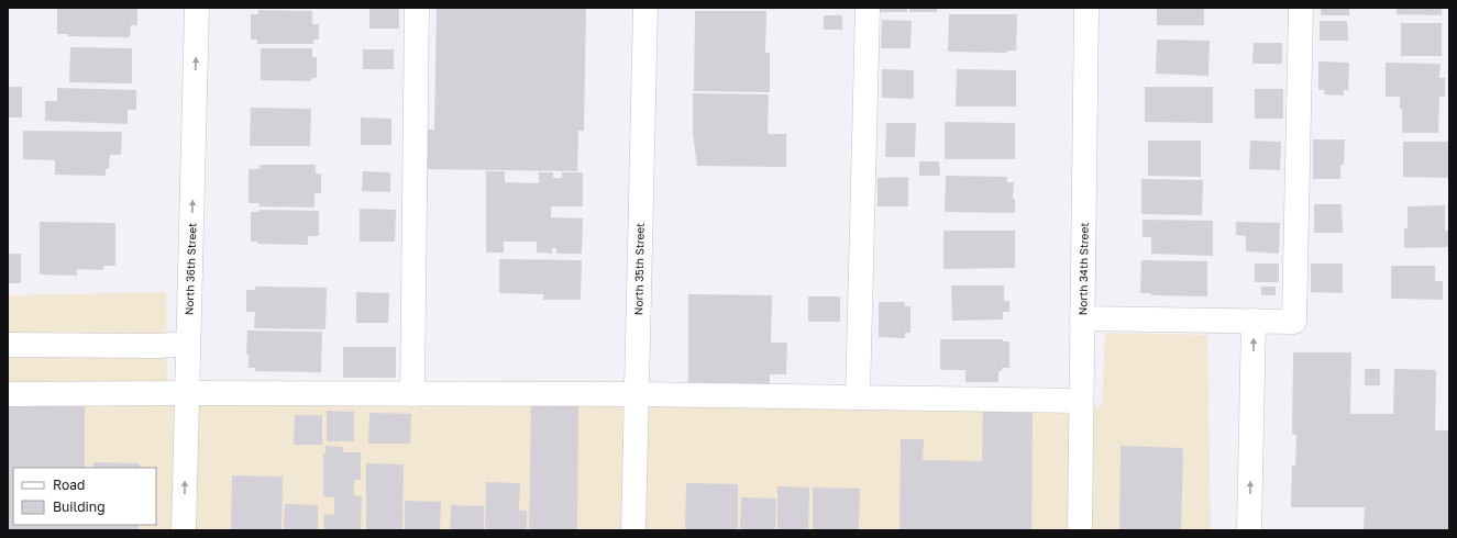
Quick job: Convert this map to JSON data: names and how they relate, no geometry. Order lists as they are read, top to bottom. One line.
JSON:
{"streets":{"street":["North 36th Street","North 35th Street","North 34th Street"]},"one_way":["North 36th Street"],"legend":["Road","Building"]}
